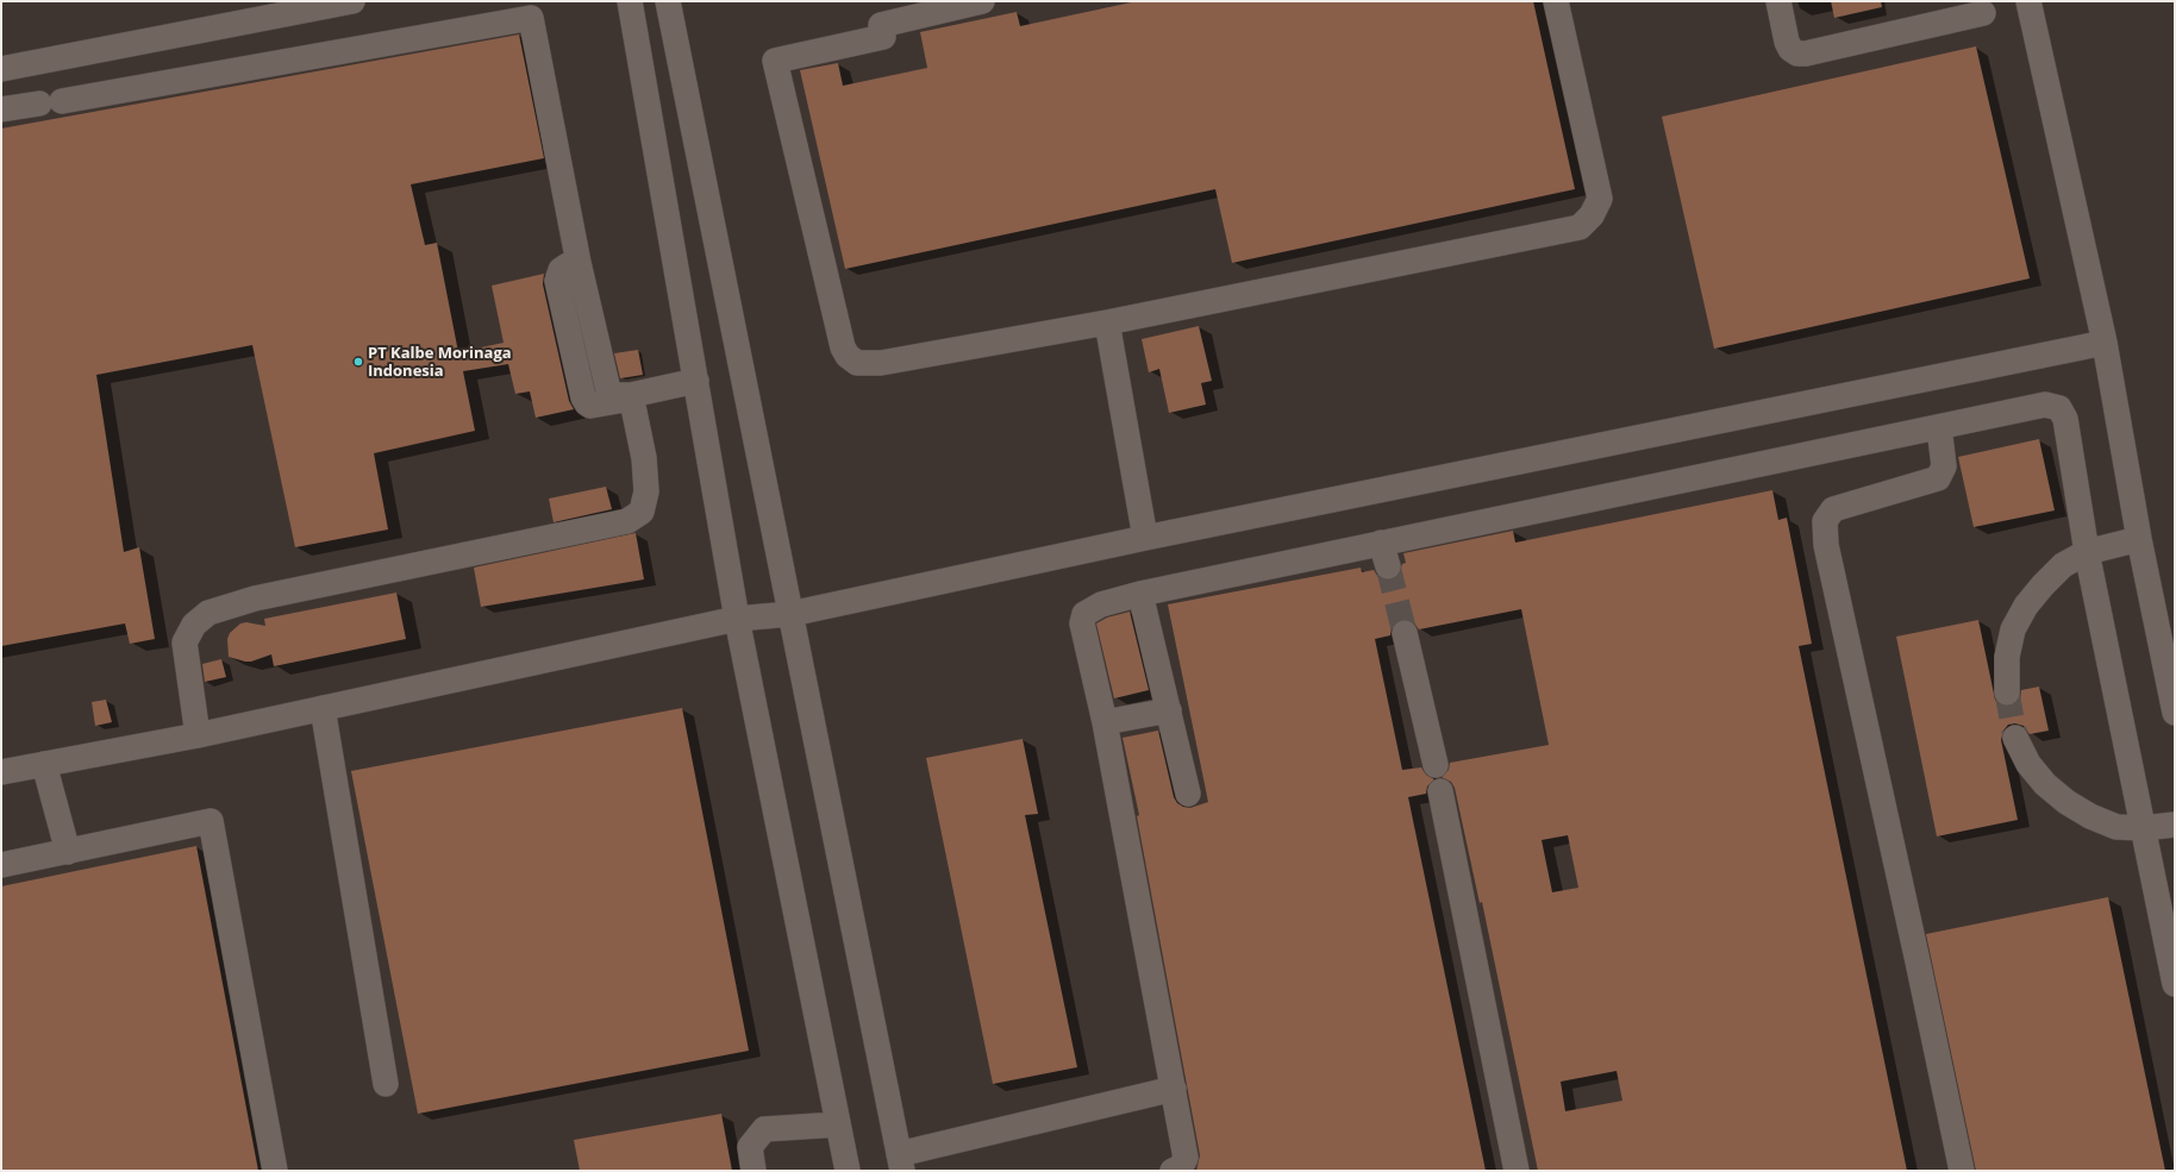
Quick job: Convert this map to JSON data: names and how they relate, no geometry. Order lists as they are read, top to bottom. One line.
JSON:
{"places":["PT Kalbe Morinaga Indonesia"]}
